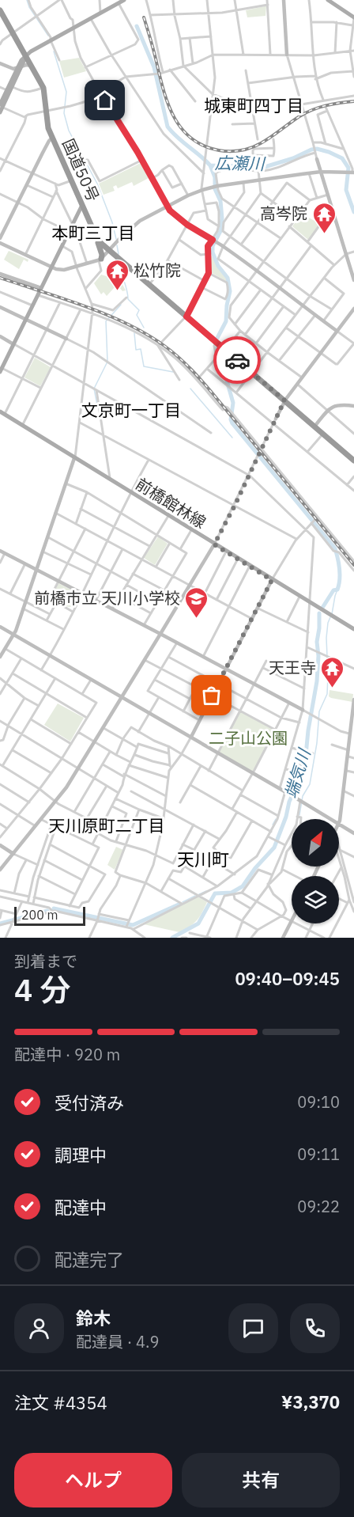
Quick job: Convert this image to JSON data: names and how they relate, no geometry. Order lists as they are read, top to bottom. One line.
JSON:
{"streets":{"highway":["国道50号"],"main road":["前橋館林線"]},"districts":["城東町四丁目","本町三丁目","文京町一丁目","天川原町二丁目","天川町"],"water":["広瀬川","端気川"],"parks":["二子山公園"],"places":{"temple":["高岑院","松竹院","天王寺"],"school or university":["前橋市立 天川小学校"]},"scale_bar":"200 m","north":"top right","page":{"scale":"200 m","heading":["4 分","到着まで","09:40–09:45"],"panel":["鈴木","配達員 · 4.9","注文 #4354","¥3,370"],"bar":"配達中 · 920 m","list":[["受付済み","09:10"],["調理中","09:11"],["配達中","09:22"],"配達完了"],"buttons":["ヘルプ","共有"]}}
